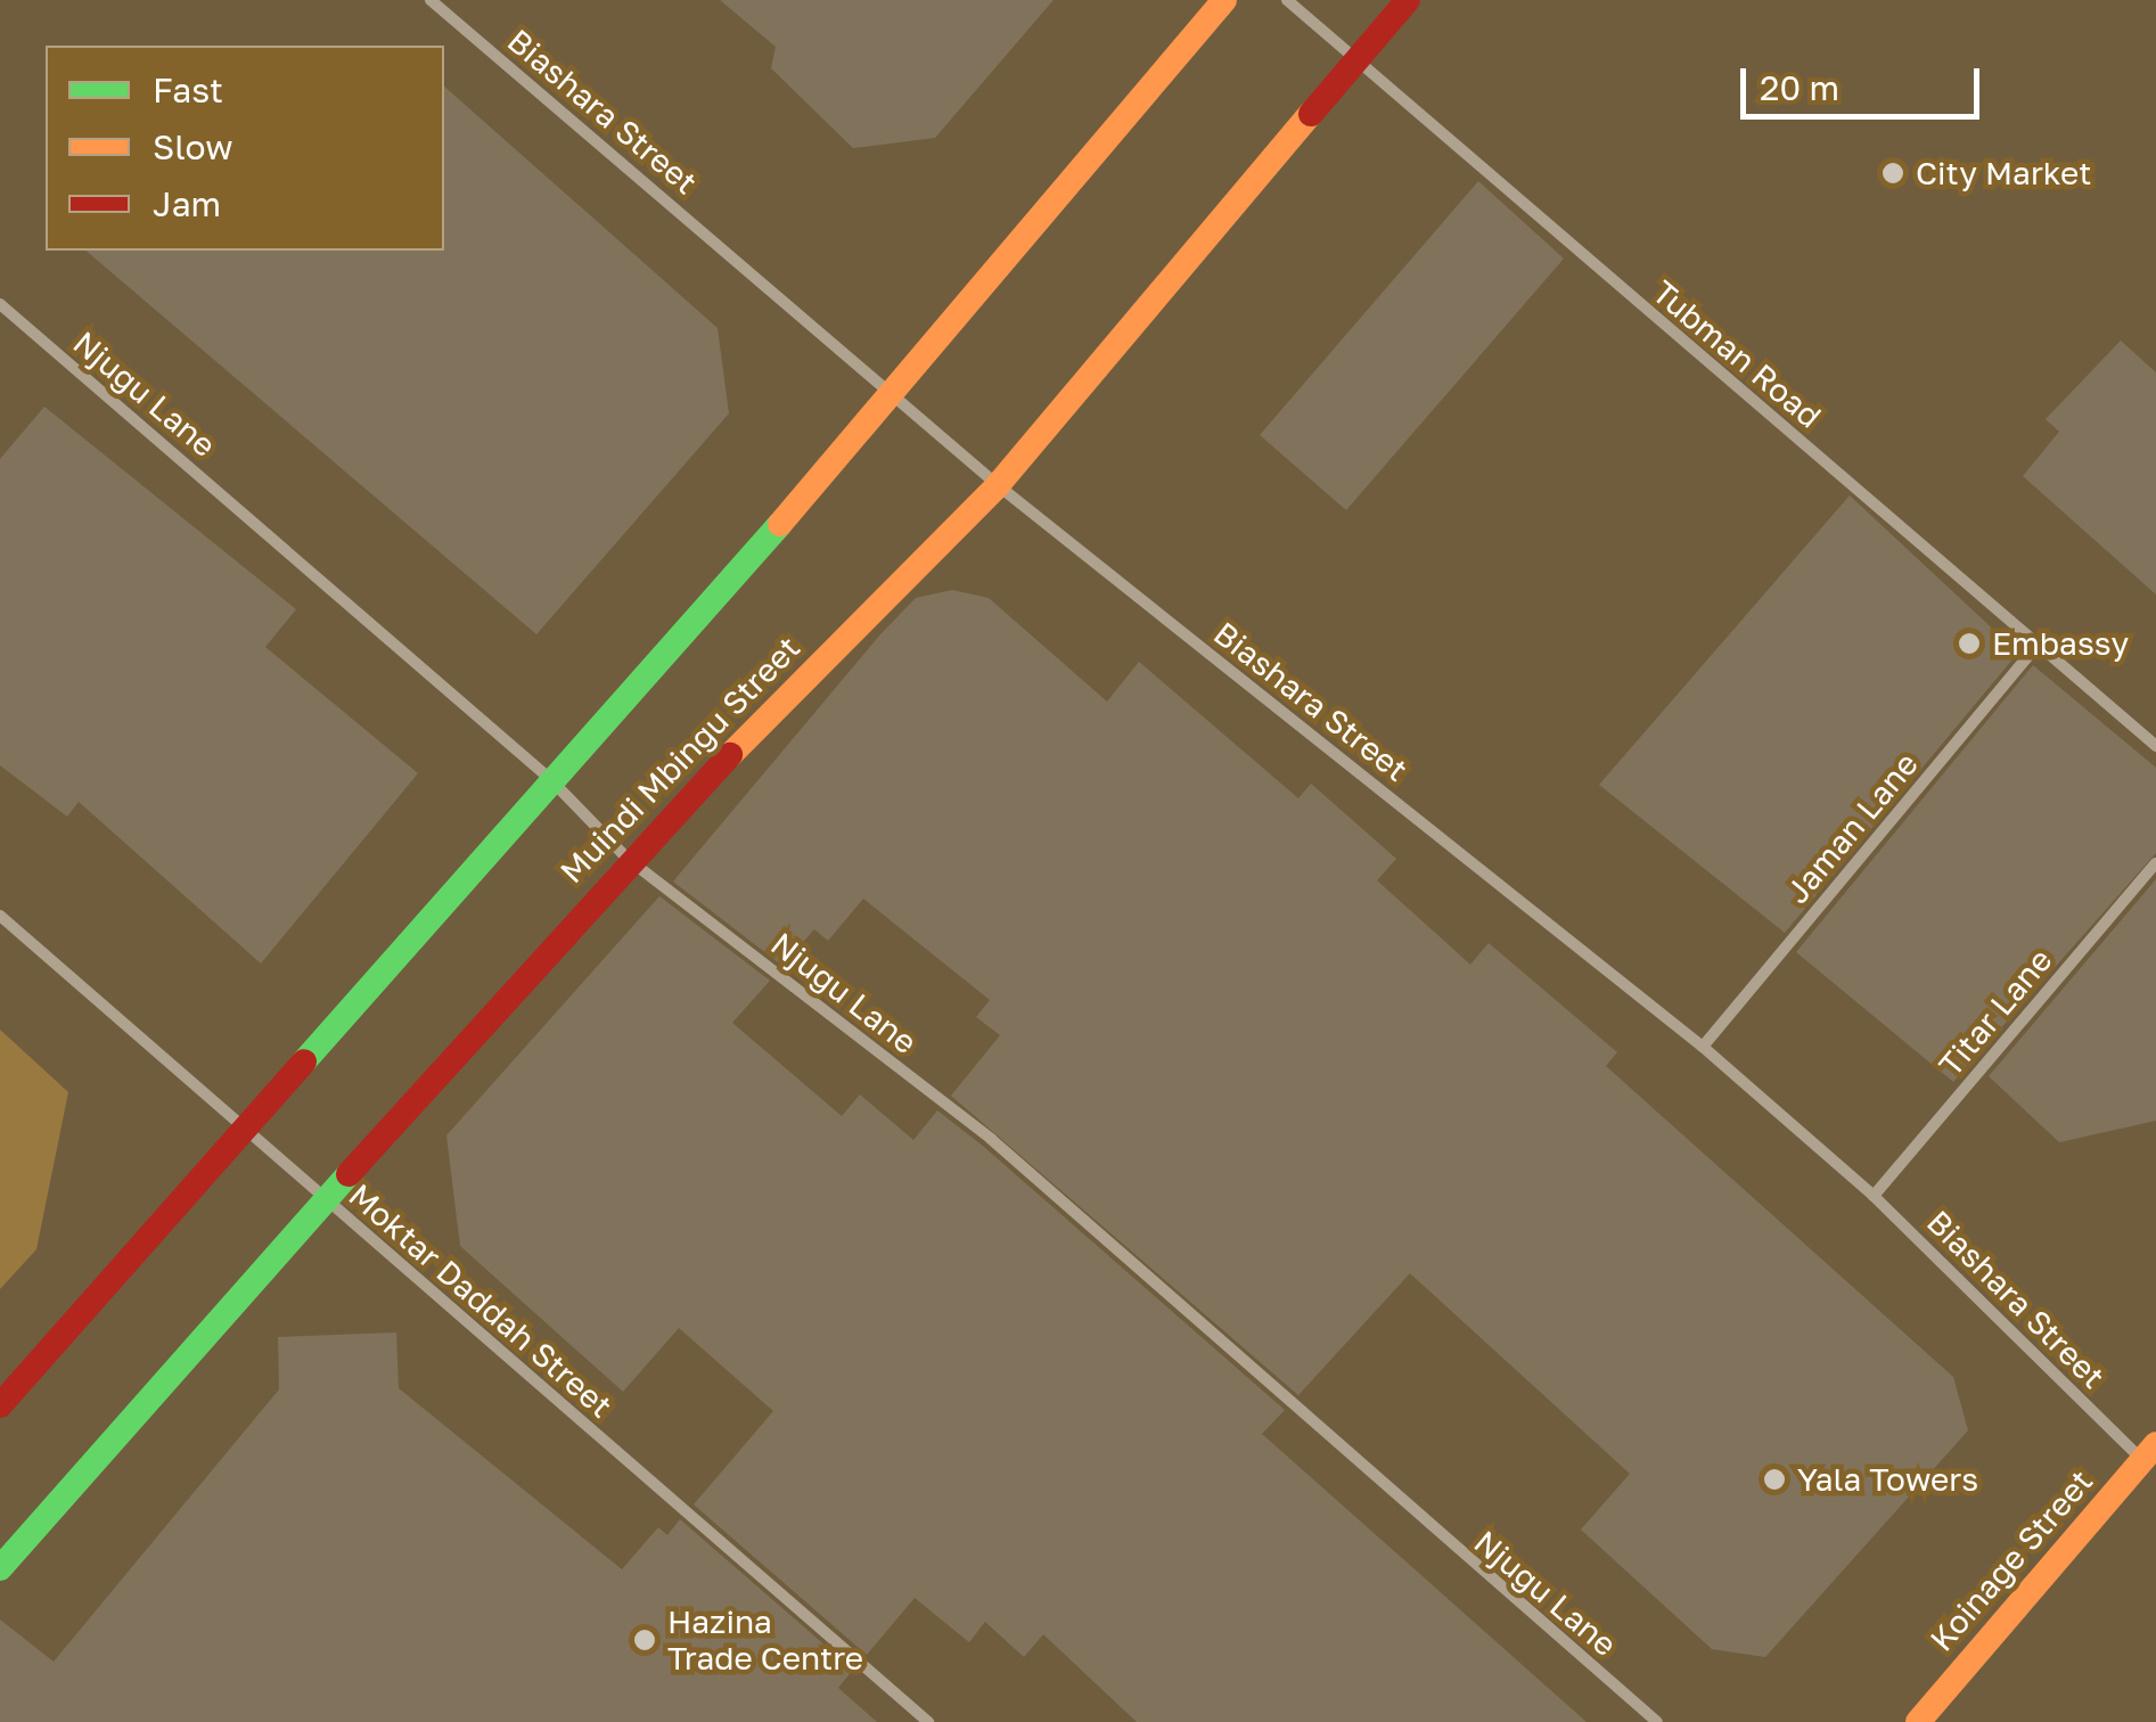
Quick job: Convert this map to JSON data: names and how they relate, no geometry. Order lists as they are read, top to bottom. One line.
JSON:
{"streets":{"street":["Biashara Street","Tubman Road","Njugu Lane","Muindi Mbingu Street","Jaman Lane","Titar Lane","Moktar Daddah Street","Koinage Street"]},"crossings":[["Biashara Street","Muindi Mbingu Street"],["Biashara Street","Jaman Lane"],["Biashara Street","Titar Lane"],["Biashara Street","Koinage Street"],["Tubman Road","Muindi Mbingu Street"],["Tubman Road","Jaman Lane"],["Njugu Lane","Muindi Mbingu Street"],["Muindi Mbingu Street","Moktar Daddah Street"]],"places":["City Market","Embassy","Yala Towers","Hazina Trade Centre"],"legend":["Fast","Slow","Jam"],"scale_bar":"20 m"}
